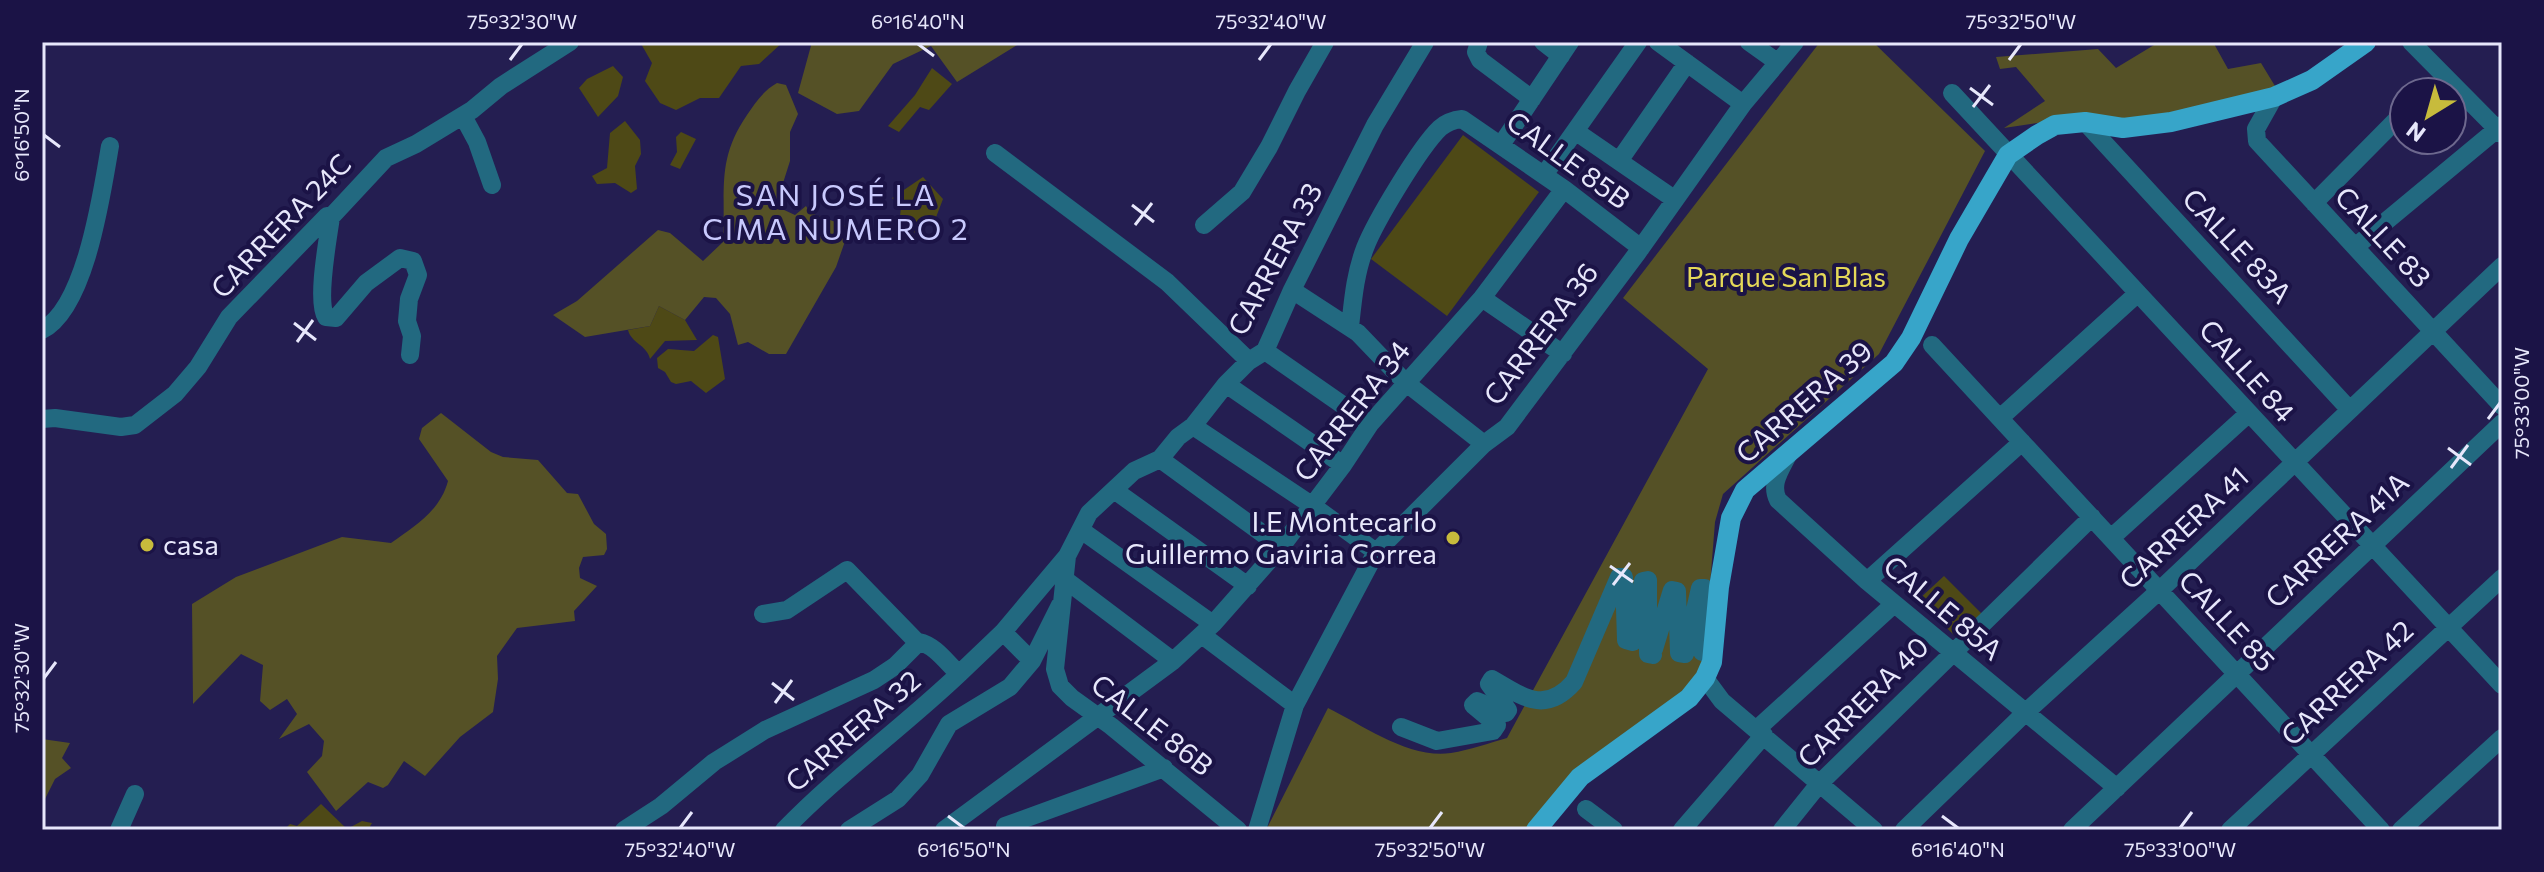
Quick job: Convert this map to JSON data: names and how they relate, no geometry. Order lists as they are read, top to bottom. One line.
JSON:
{"streets":{"main road":["CARRERA 39"],"street":["CALLE 85B","CARRERA 24C","CALLE 83","CALLE 83A","CARRERA 33","CARRERA 36","CALLE 84","CARRERA 34","CARRERA 41","CARRERA 41A","CALLE 85A","CALLE 85","CARRERA 42","CARRERA 40","CALLE 86B","CARRERA 32"]},"crossings":[["CALLE 85B","CARRERA 36"],["CALLE 85B","CARRERA 34"],["CALLE 83","CARRERA 39"],["CALLE 83","CARRERA 41"],["CALLE 83A","CARRERA 39"],["CALLE 83A","CARRERA 41"],["CARRERA 33","CALLE 86B"],["CARRERA 33","CARRERA 32"],["CALLE 84","CARRERA 39"],["CALLE 84","CARRERA 41"],["CALLE 84","CARRERA 41A"],["CALLE 84","CARRERA 42"],["CARRERA 39","CALLE 85A"],["CARRERA 34","CALLE 86B"],["CARRERA 41","CALLE 85A"],["CARRERA 41","CALLE 85"],["CARRERA 41A","CALLE 85A"],["CARRERA 41A","CALLE 85"],["CALLE 85A","CARRERA 40"],["CALLE 85","CARRERA 42"],["CALLE 85","CARRERA 40"]],"districts":["SAN JOSÉ LA CIMA NUMERO 2"],"parks":["Parque San Blas"],"places":["I.E Montecarlo Guillermo Gaviria Correa","casa"],"north":"bottom left","coordinates":["75°32'30\"W","6°16'40\"N","75°32'40\"W","75°32'50\"W","6°16'50\"N","75°33'00\"W"]}
